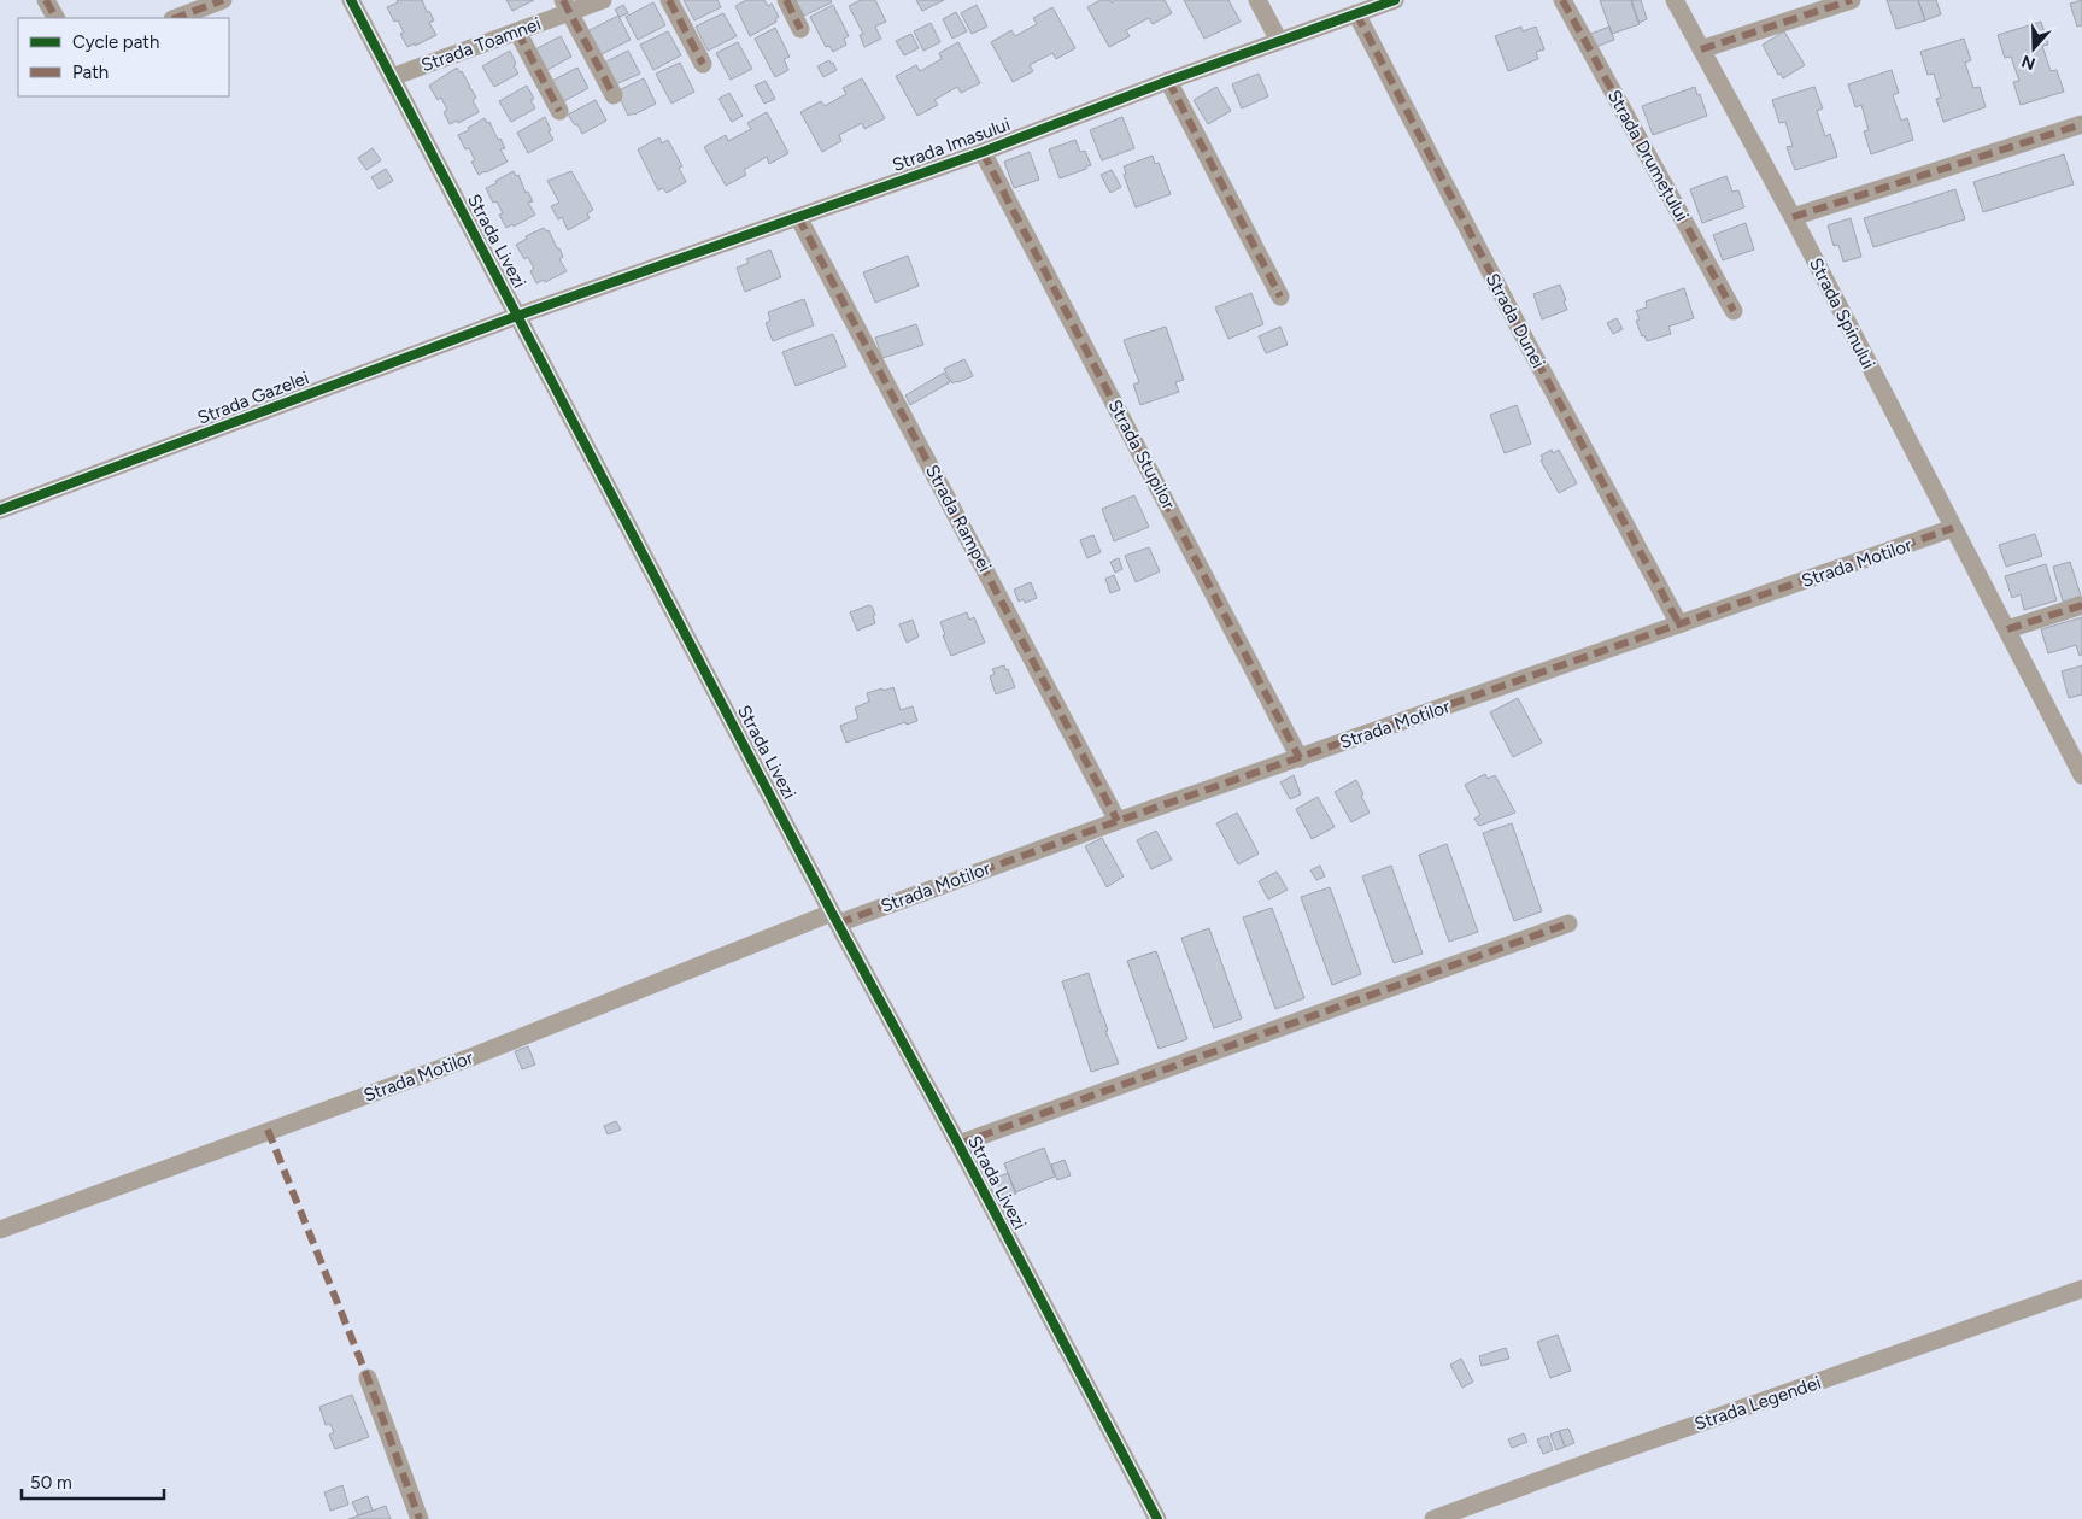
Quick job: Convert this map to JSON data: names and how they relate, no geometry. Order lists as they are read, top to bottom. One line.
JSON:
{"streets":{"street":["Strada Toamnei","Strada Imasului","Strada Drumețului","Strada Livezi","Strada Spinului","Strada Dunei","Strada Gazelei","Strada Stupilor","Strada Rampei","Strada Motilor","Strada Legendei"]},"crossings":[["Strada Toamnei","Strada Livezi"],["Strada Imasului","Strada Livezi"],["Strada Imasului","Strada Dunei"],["Strada Imasului","Strada Gazelei"],["Strada Imasului","Strada Stupilor"],["Strada Imasului","Strada Rampei"],["Strada Livezi","Strada Gazelei"],["Strada Livezi","Strada Motilor"],["Strada Spinului","Strada Motilor"],["Strada Dunei","Strada Motilor"],["Strada Stupilor","Strada Motilor"],["Strada Rampei","Strada Motilor"]],"legend":["Cycle path","Path"],"scale_bar":"50 m","north":"bottom"}
